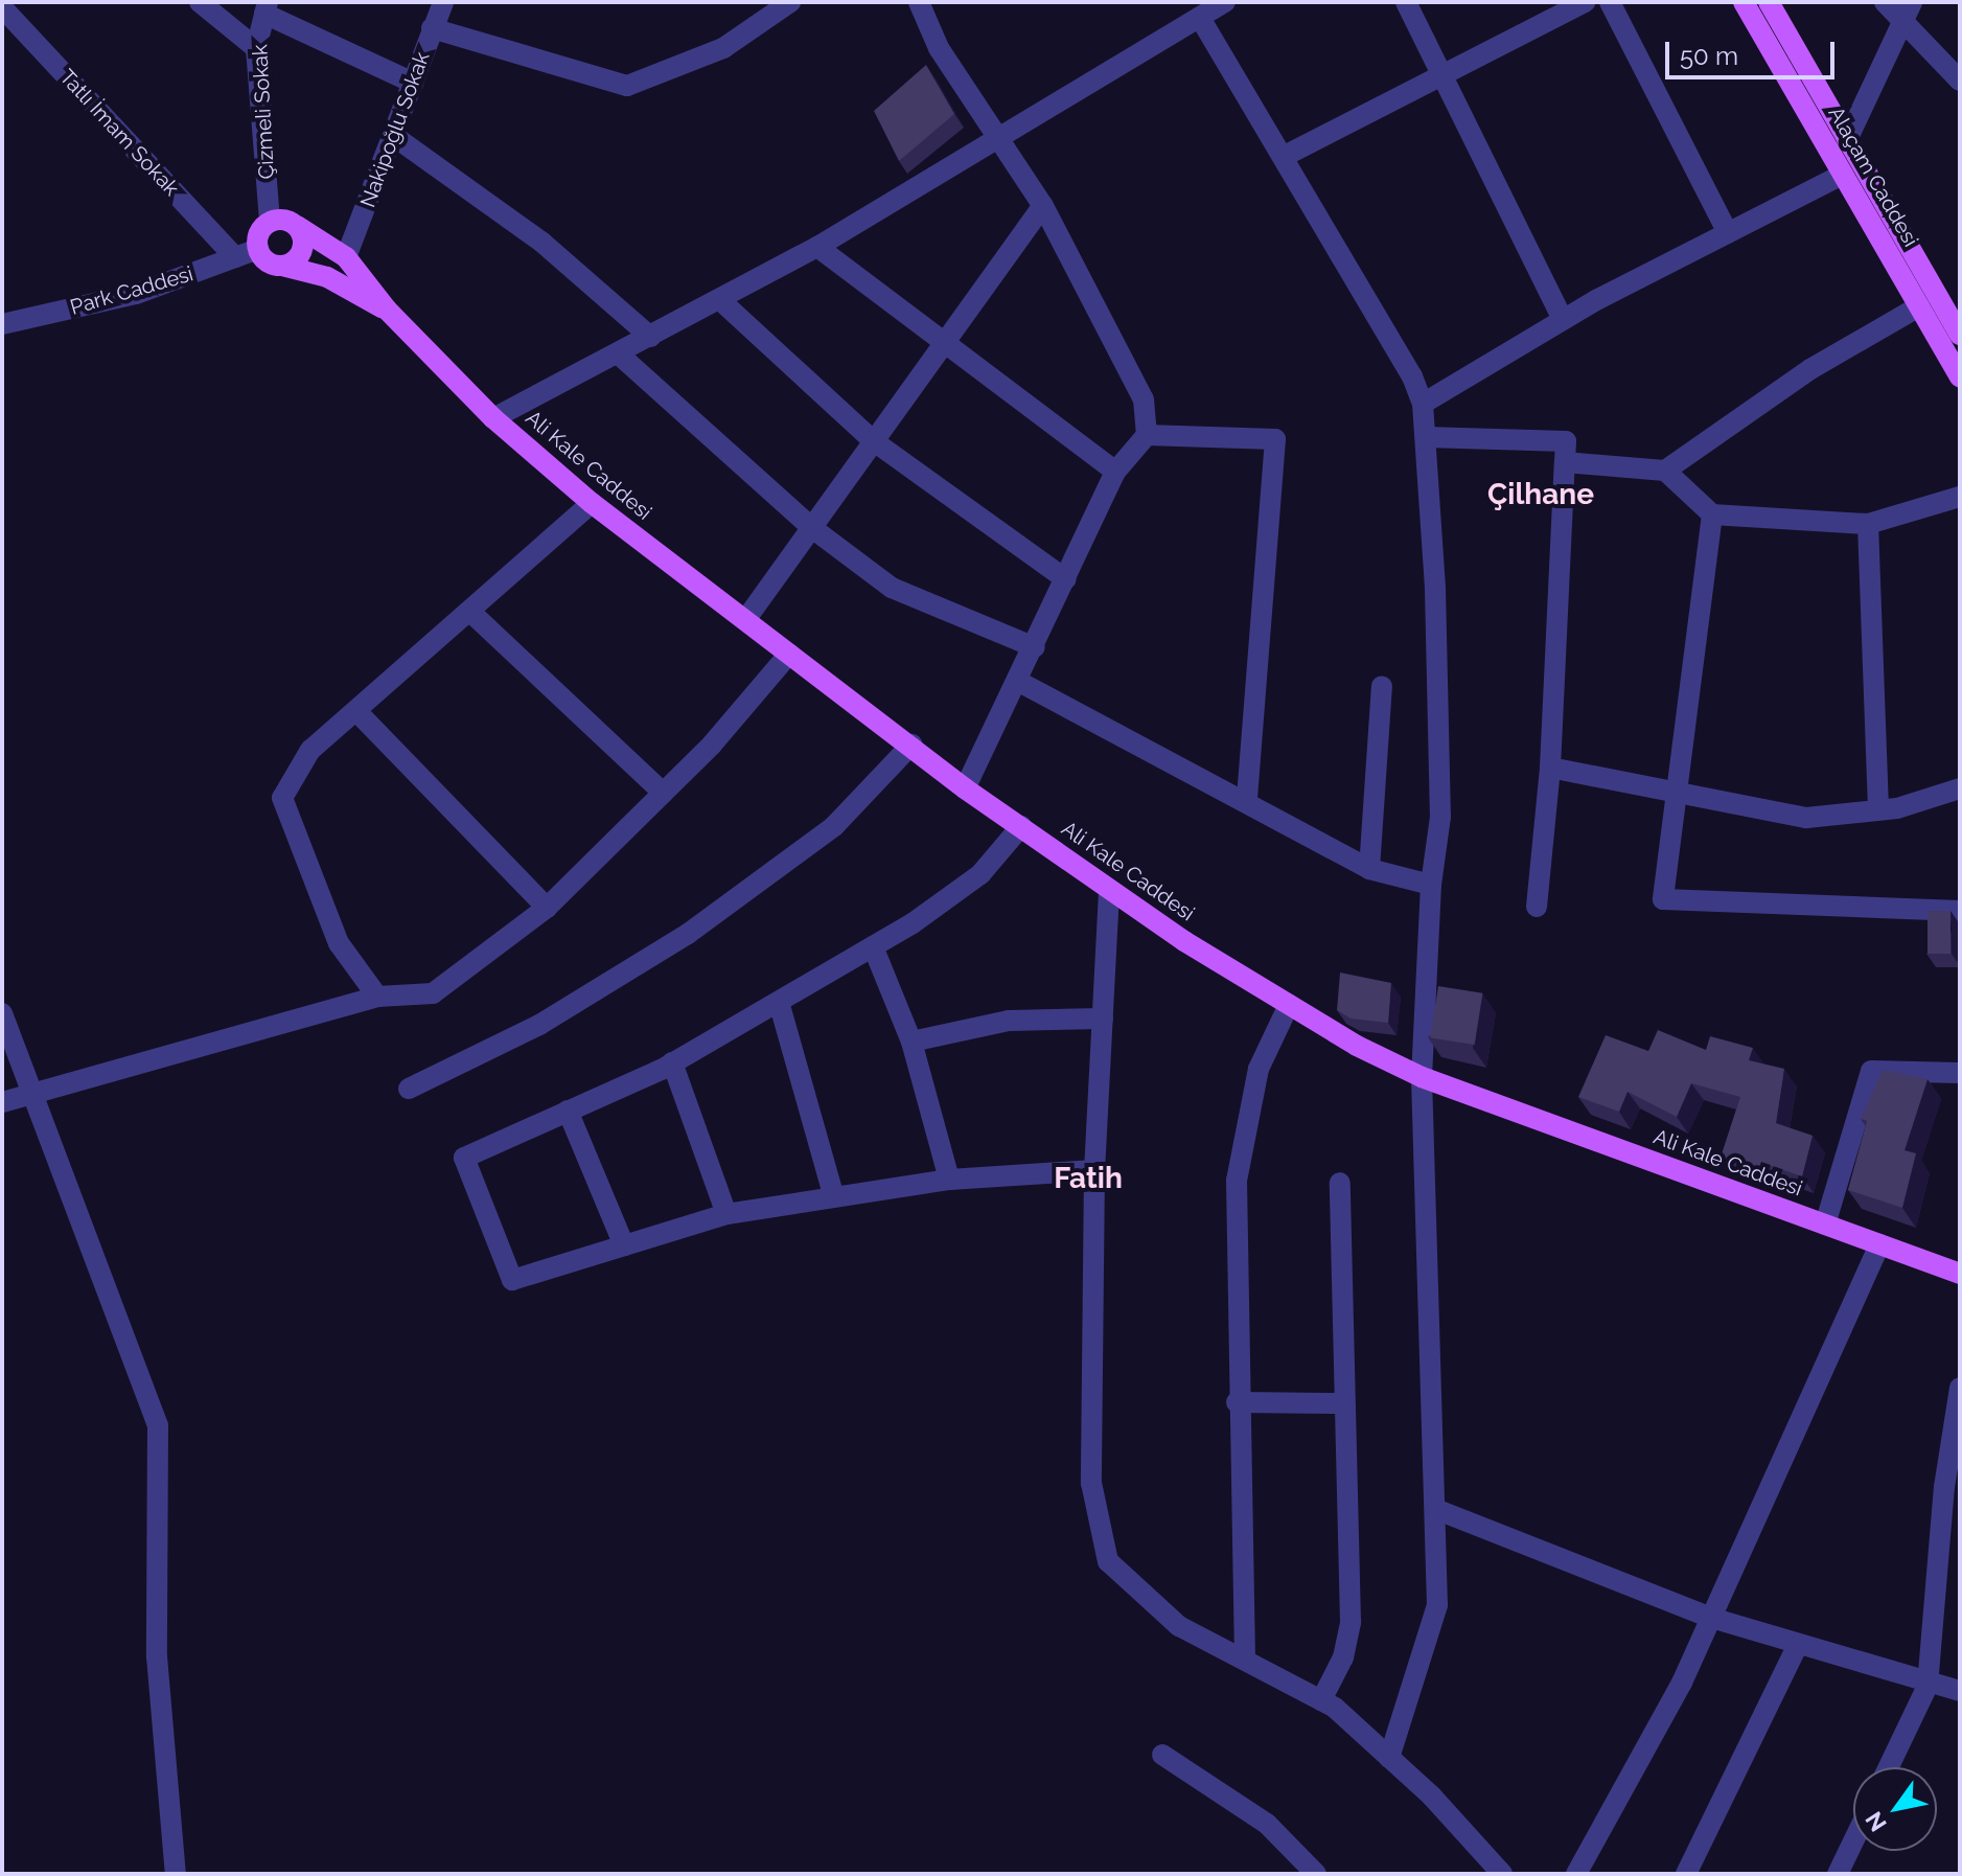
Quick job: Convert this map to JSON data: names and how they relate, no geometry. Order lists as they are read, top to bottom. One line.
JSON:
{"streets":{"main road":["Alaçam Caddesi","Ali Kale Caddesi"],"street":["Çizmeli Sokak","Nakipoğlu Sokak","Tatlı İmam Sokak","Park Caddesi"]},"crossings":[["Çizmeli Sokak","Park Caddesi"],["Çizmeli Sokak","Ali Kale Caddesi"],["Nakipoğlu Sokak","Ali Kale Caddesi"],["Tatlı İmam Sokak","Park Caddesi"],["Park Caddesi","Ali Kale Caddesi"]],"districts":["Çilhane","Fatih"],"scale_bar":"50 m","north":"bottom left"}
